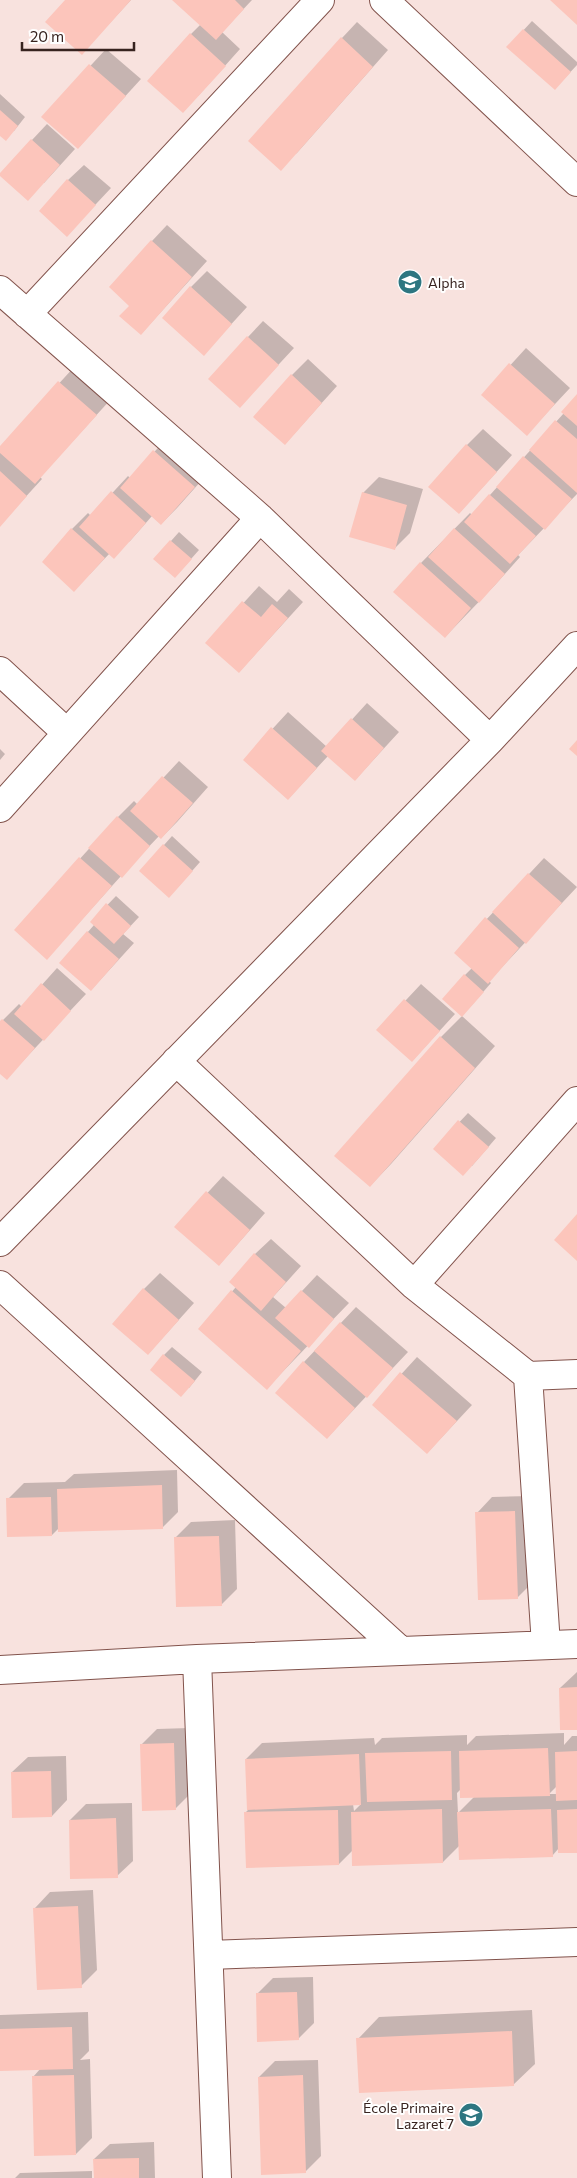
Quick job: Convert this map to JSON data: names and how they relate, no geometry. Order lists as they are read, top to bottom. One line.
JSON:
{"places":{"school or university":["Alpha","École Primaire Lazaret 7"]},"scale_bar":"20 m"}
